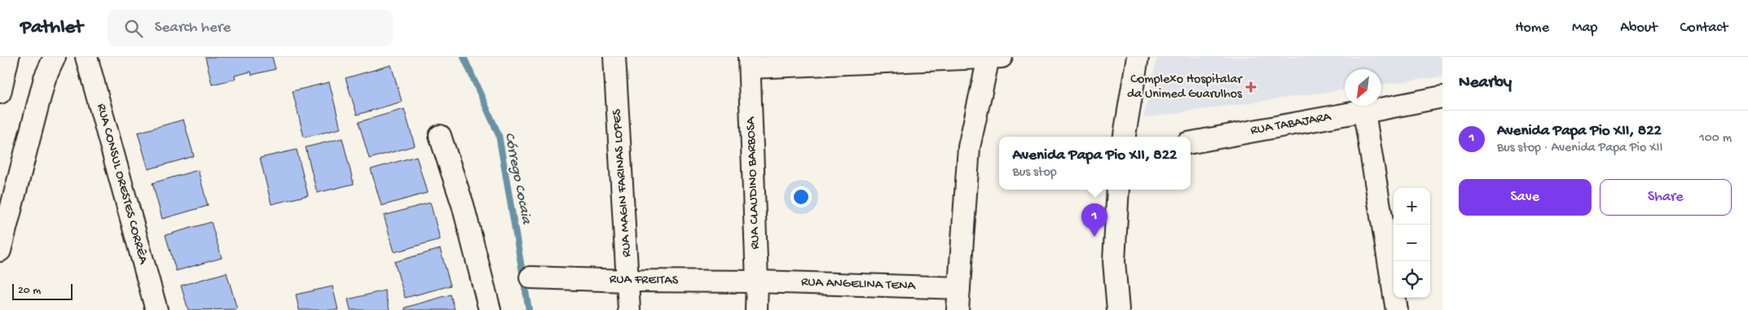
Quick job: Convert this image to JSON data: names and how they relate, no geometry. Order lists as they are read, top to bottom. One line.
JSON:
{"streets":{"street":["RUA TABAJARA","RUA MAGIN FARINAS LOPES","RUA CLAUDINO BARBOSA","RUA CONSUL ORESTES CORRÊA","RUA FREITAS","RUA ANGELINA TENA"]},"crossings":[["RUA MAGIN FARINAS LOPES","RUA FREITAS"],["RUA CLAUDINO BARBOSA","RUA FREITAS"],["RUA CLAUDINO BARBOSA","RUA ANGELINA TENA"],["RUA FREITAS","RUA ANGELINA TENA"]],"water":["Córrego Cocaia"],"places":{"health":["Complexo Hospitalar da Unimed Guarulhos"]},"scale_bar":"20 m","north":"bottom left","page":{"header":"Pathlet","search":"Search here","nav":["Home","Map","About","Contact"],"heading":"Nearby","list":[{"mark":"1","name":"Avenida Papa Pio XII, 822","note":"Bus stop · Avenida Papa Pio XII","value":"100 m"}],"popup":["Avenida Papa Pio XII, 822","Bus stop"],"buttons":["Save","Share"],"map_buttons":["+","−"],"pins":"1","scale":"20 m"}}
